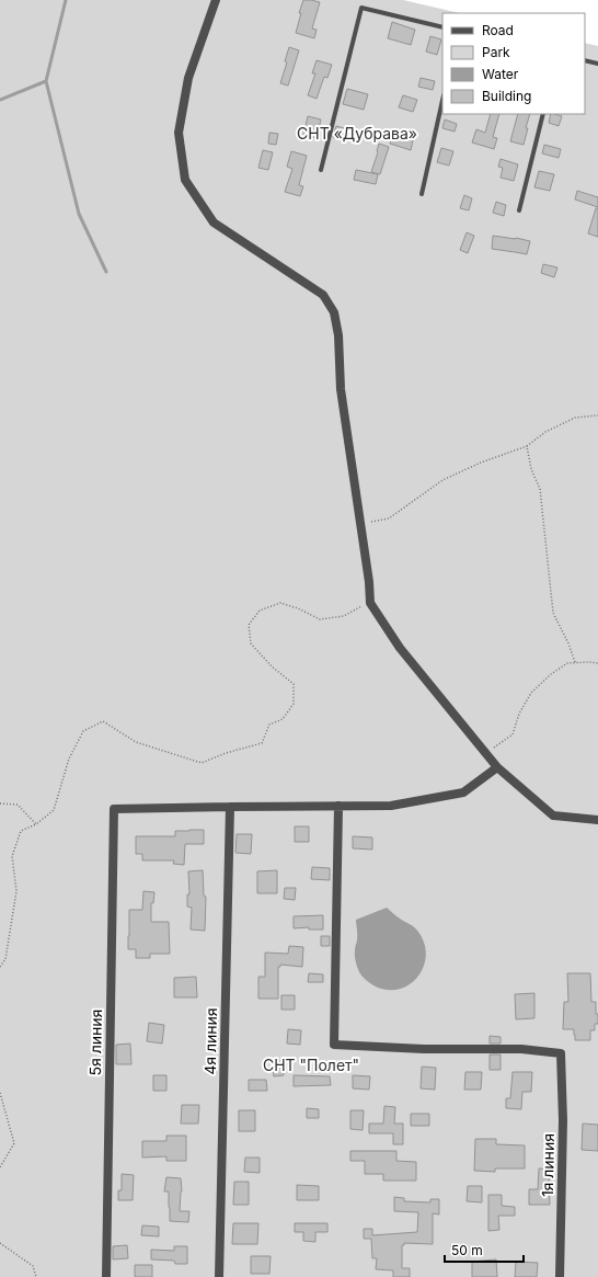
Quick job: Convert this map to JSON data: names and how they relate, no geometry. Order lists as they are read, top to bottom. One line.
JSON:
{"streets":{"street":["4я линия","5я линия","1я линия"]},"crossings":[["4я линия","5я линия"]],"parks":["СНТ «Дубрава»","СНТ \"Полет\""],"legend":["Road","Park","Water","Building"],"scale_bar":"50 m"}
